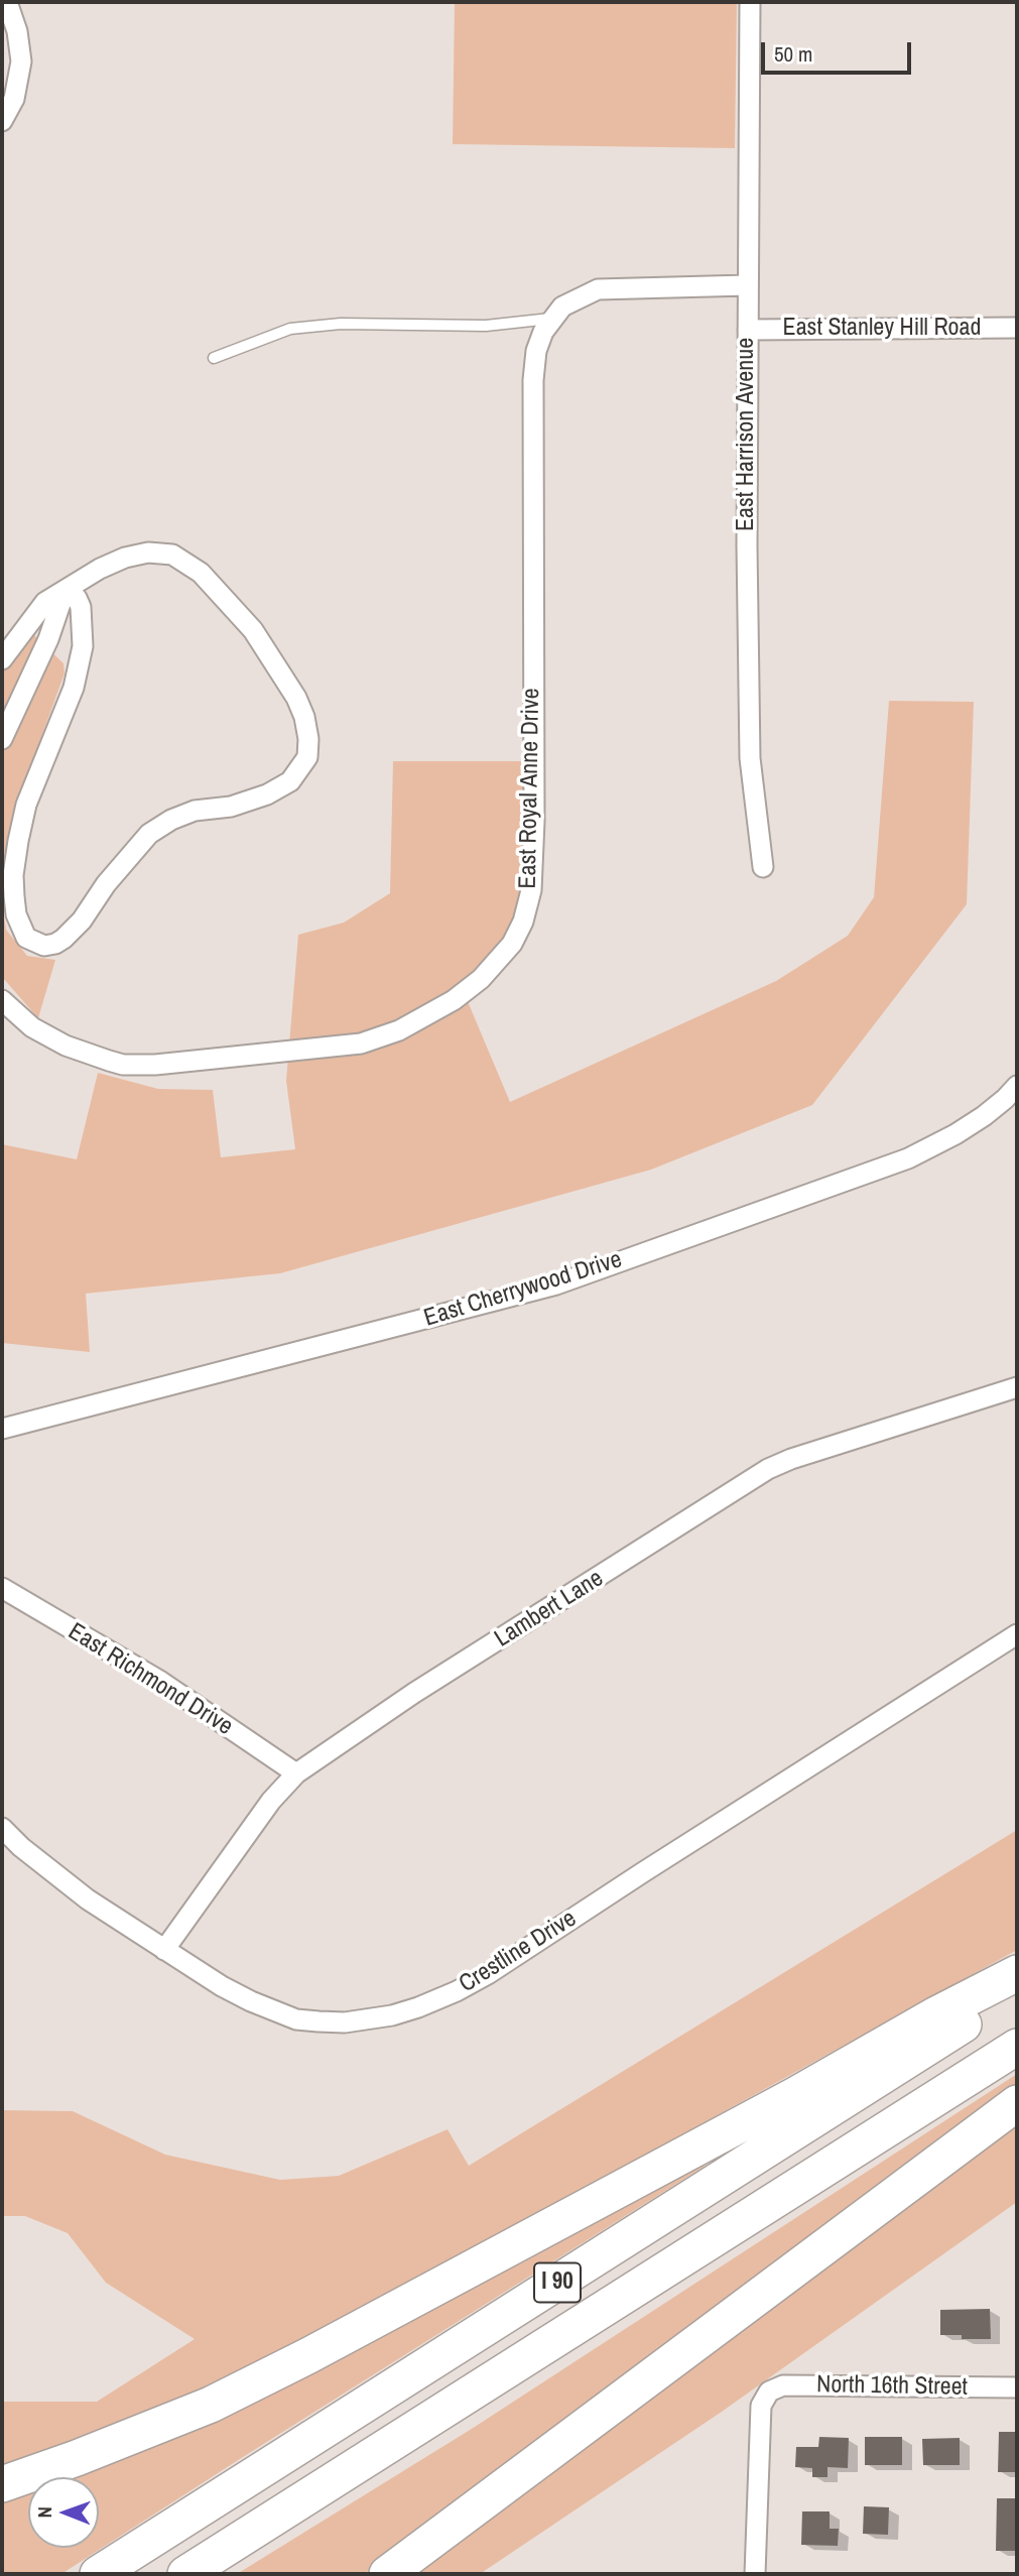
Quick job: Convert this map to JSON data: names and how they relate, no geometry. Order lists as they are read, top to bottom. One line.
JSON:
{"streets":{"highway":["I 90"],"street":["East Stanley Hill Road","East Harrison Avenue","East Royal Anne Drive","East Cherrywood Drive","Lambert Lane","East Richmond Drive","Crestline Drive","North 16th Street"]},"crossings":[["East Stanley Hill Road","East Harrison Avenue"],["East Harrison Avenue","East Royal Anne Drive"],["Lambert Lane","East Richmond Drive"],["Lambert Lane","Crestline Drive"]],"scale_bar":"50 m","north":"left"}
